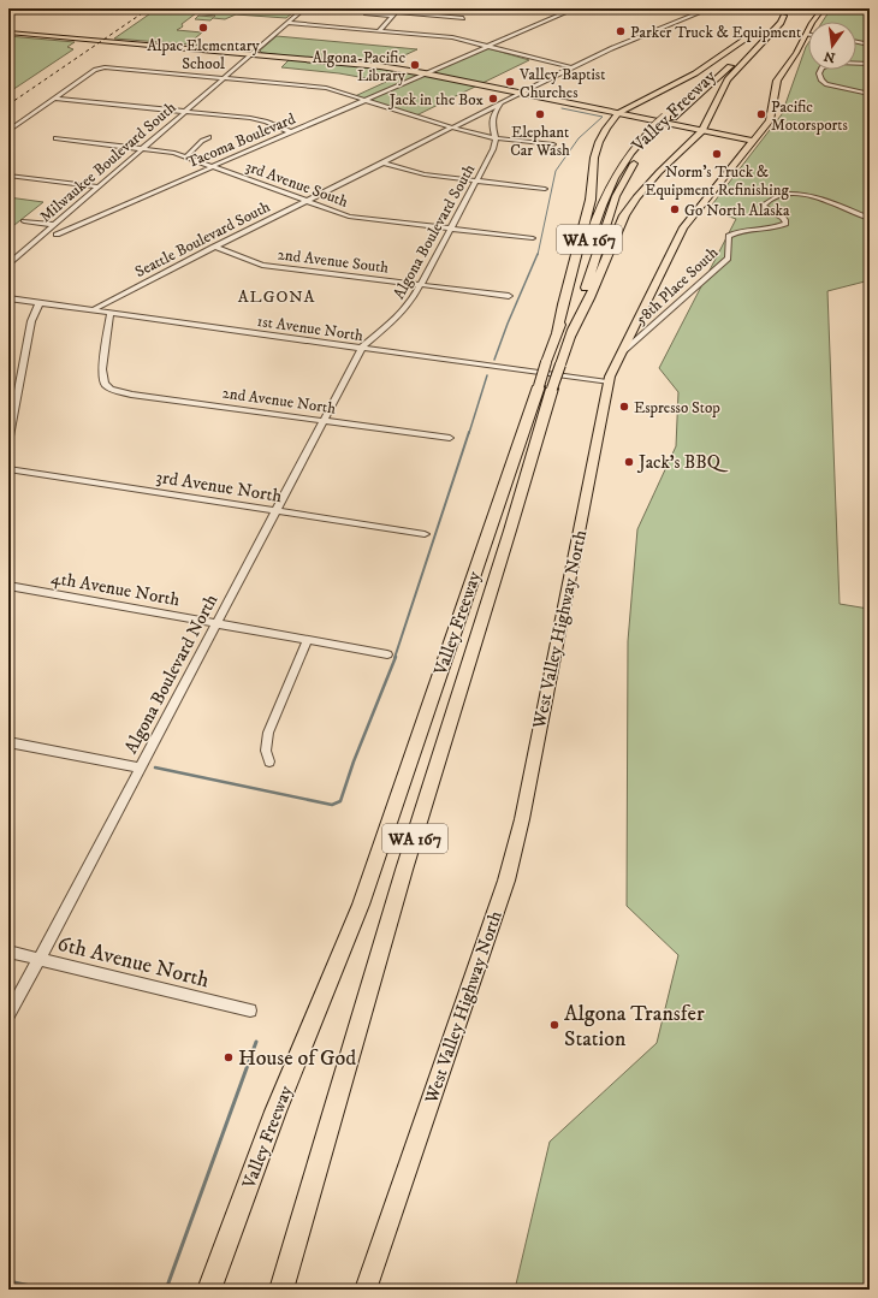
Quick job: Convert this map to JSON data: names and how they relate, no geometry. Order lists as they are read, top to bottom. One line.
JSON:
{"streets":{"highway":["Valley Freeway","WA 167"],"main road":["West Valley Highway North"],"street":["Tacoma Boulevard","Milwaukee Boulevard South","3rd Avenue South","Algona Boulevard South","Seattle Boulevard South","2nd Avenue South","58th Place South","1st Avenue North","2nd Avenue North","3rd Avenue North","4th Avenue North","Algona Boulevard North","6th Avenue North"]},"crossings":[["Tacoma Boulevard","3rd Avenue South"],["Milwaukee Boulevard South","3rd Avenue South"],["3rd Avenue South","Algona Boulevard South"],["3rd Avenue South","Seattle Boulevard South"],["Algona Boulevard South","2nd Avenue South"],["Algona Boulevard South","1st Avenue North"],["Algona Boulevard South","Algona Boulevard North"],["Seattle Boulevard South","2nd Avenue South"],["Seattle Boulevard South","1st Avenue North"],["58th Place South","West Valley Highway North"],["1st Avenue North","2nd Avenue North"],["1st Avenue North","West Valley Highway North"],["1st Avenue North","Algona Boulevard North"],["2nd Avenue North","Algona Boulevard North"],["3rd Avenue North","Algona Boulevard North"],["4th Avenue North","Algona Boulevard North"],["Algona Boulevard North","6th Avenue North"]],"districts":["ALGONA"],"places":["Alpac Elementary School","Parker Truck & Equipment","Algona-Pacific Library","Valley Baptist Churches","Jack in the Box","Elephant Car Wash","Pacific Motorsports","Norm's Truck & Equipment Refinishing","Go North Alaska","Espresso Stop","Jack's BBQ","Algona Transfer Station","House of God"],"north":"bottom"}
